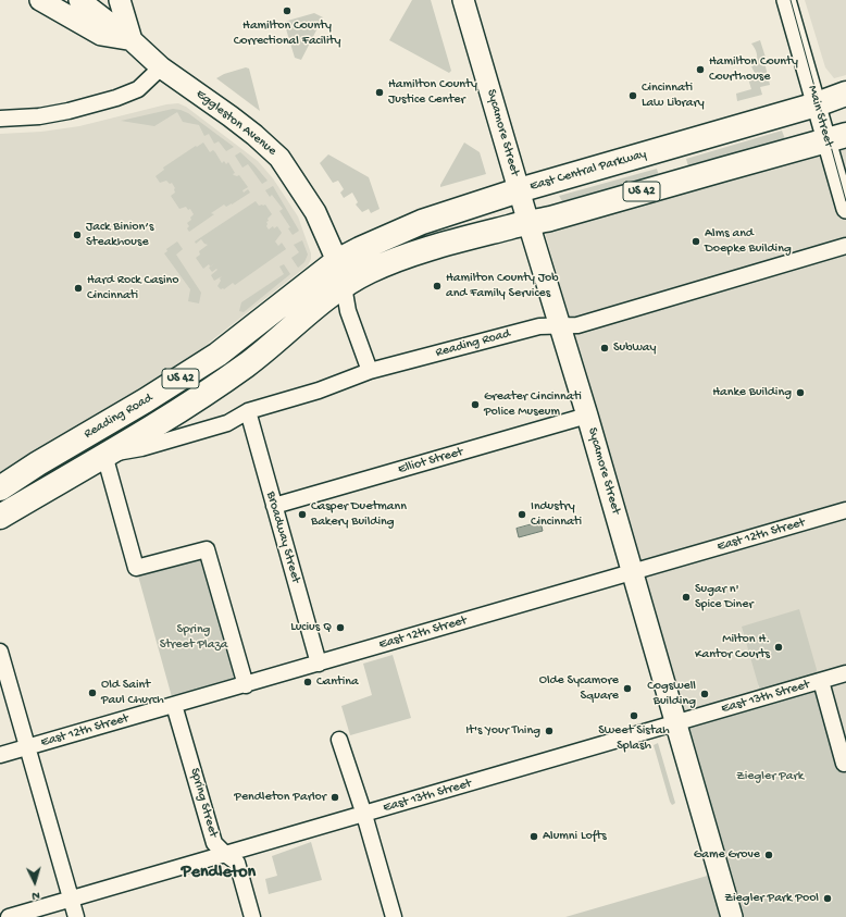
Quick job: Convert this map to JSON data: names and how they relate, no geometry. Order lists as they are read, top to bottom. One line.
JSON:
{"streets":{"main road":["Eggleston Avenue","Sycamore Street","East Central Parkway","US 42","Reading Road"],"street":["Main Street","Elliot Street","East 12th Street","Broadway Street","East 13th Street","Spring Street"]},"crossings":[["Main Street","East Central Parkway"],["Main Street","US 42"],["Eggleston Avenue","East Central Parkway"],["Eggleston Avenue","US 42"],["Eggleston Avenue","Reading Road"],["Sycamore Street","East Central Parkway"],["Sycamore Street","US 42"],["Sycamore Street","Reading Road"],["Sycamore Street","Elliot Street"],["Sycamore Street","East 12th Street"],["Sycamore Street","East 13th Street"],["East Central Parkway","Reading Road"],["US 42","Reading Road"],["Reading Road","Broadway Street"],["Elliot Street","Broadway Street"],["East 12th Street","Broadway Street"],["East 12th Street","Spring Street"],["East 13th Street","Spring Street"]],"districts":["Pendleton"],"parks":["Spring Street Plaza","Ziegler Park"],"places":["Hamilton County Correctional Facility","Hamilton County Courthouse","Hamilton County Justice Center","Cincinnati Law Library","Jack Binion’s Steakhouse","Alms and Doepke Building","Hamilton County Job and Family Services","Hard Rock Casino Cincinnati","Subway","Hanke Building","Greater Cincinnati Police Museum","Casper Duetmann Bakery Building","Industry Cincinnati","Sugar n' Spice Diner","Lucius Q","Milton H. Kantor Courts","Cantina","Olde Sycamore Square","Old Saint Paul Church","Cogswell Building","Sweet Sistah Splash","It's Your Thing","Pendleton Parlor","Alumni Lofts","Game Grove","Ziegler Park Pool"],"north":"bottom"}
